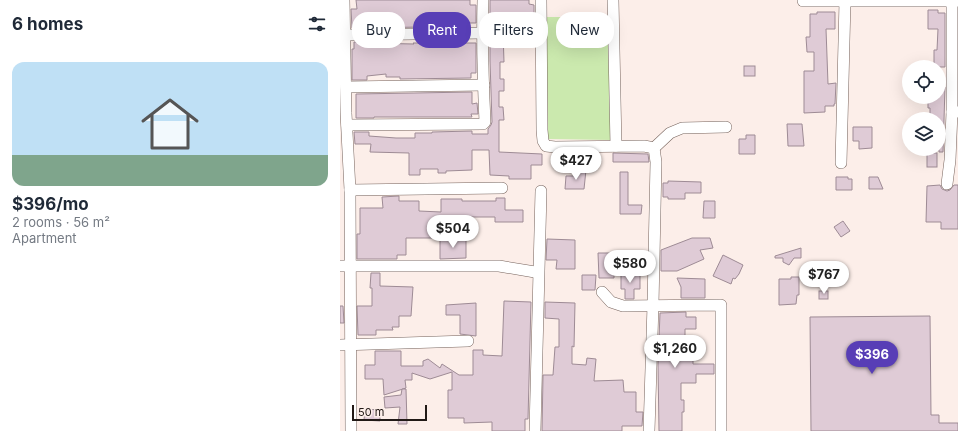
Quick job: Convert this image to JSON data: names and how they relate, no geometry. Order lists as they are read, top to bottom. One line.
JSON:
{"scale_bar":"50 m","page":{"heading":"6 homes","chip":["Buy","Rent","Filters","New"],"list":[{"name":"$396/mo","note":"2 rooms · 56 m² · Apartment"}],"price":["$427","$504","$580","$767","$1,260","$396"],"scale":"50 m"}}
